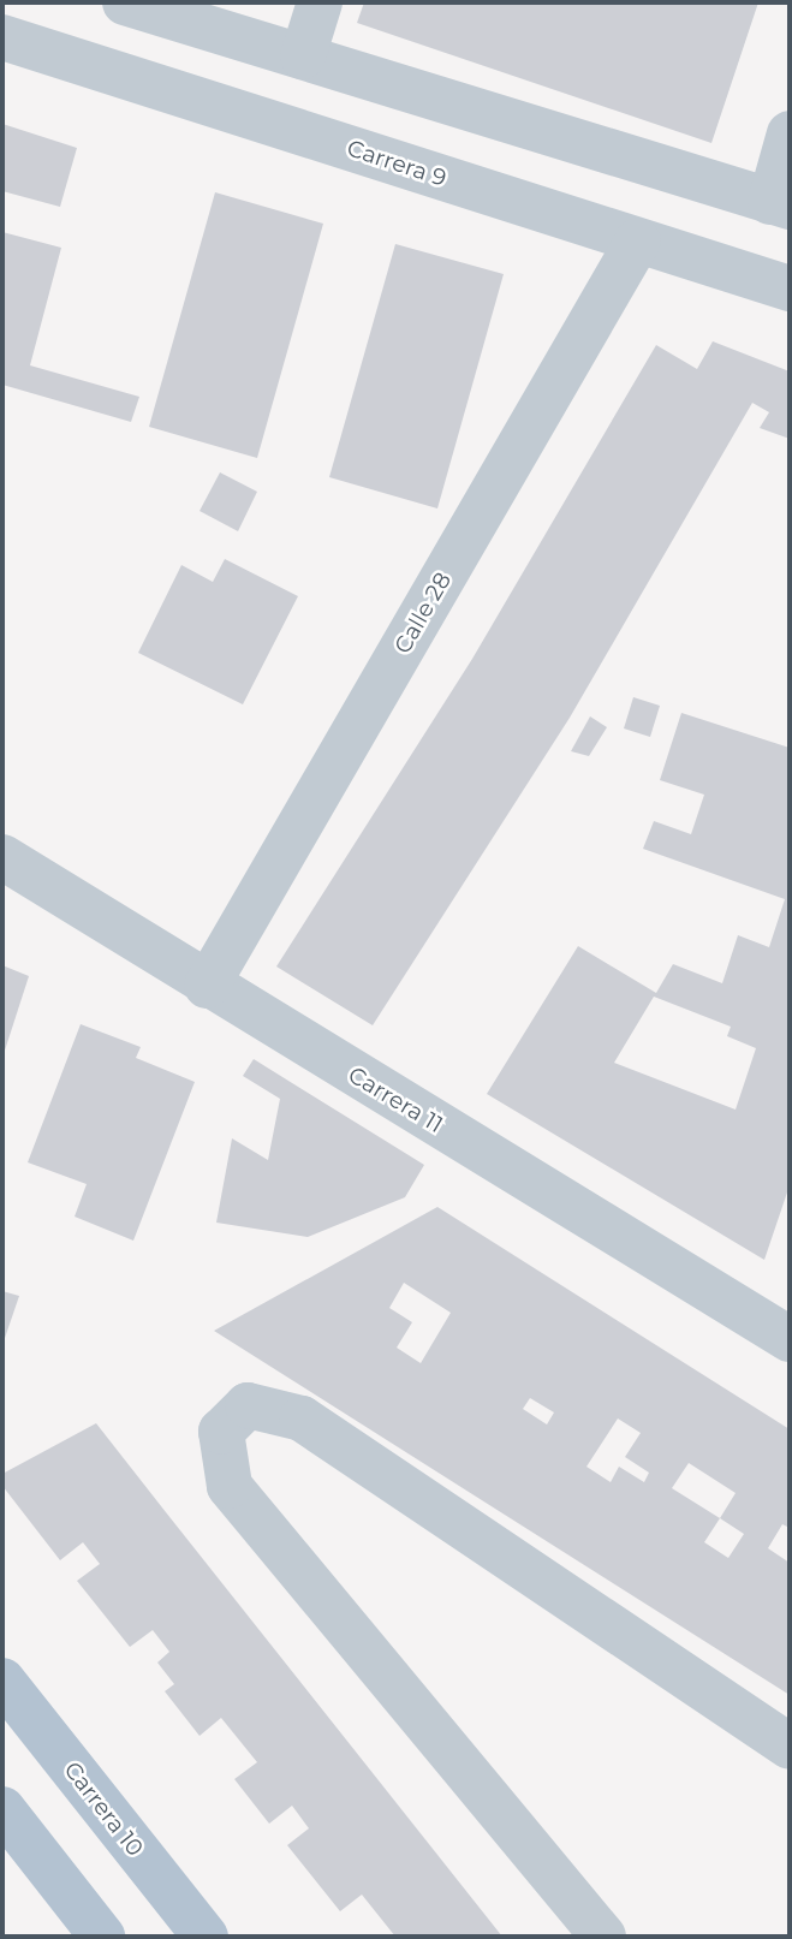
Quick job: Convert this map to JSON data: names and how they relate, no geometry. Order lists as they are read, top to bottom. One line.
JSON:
{"streets":{"main road":["Carrera 10"],"street":["Carrera 9","Calle 28","Carrera 11"]},"crossings":[["Carrera 9","Calle 28"],["Calle 28","Carrera 11"]]}
